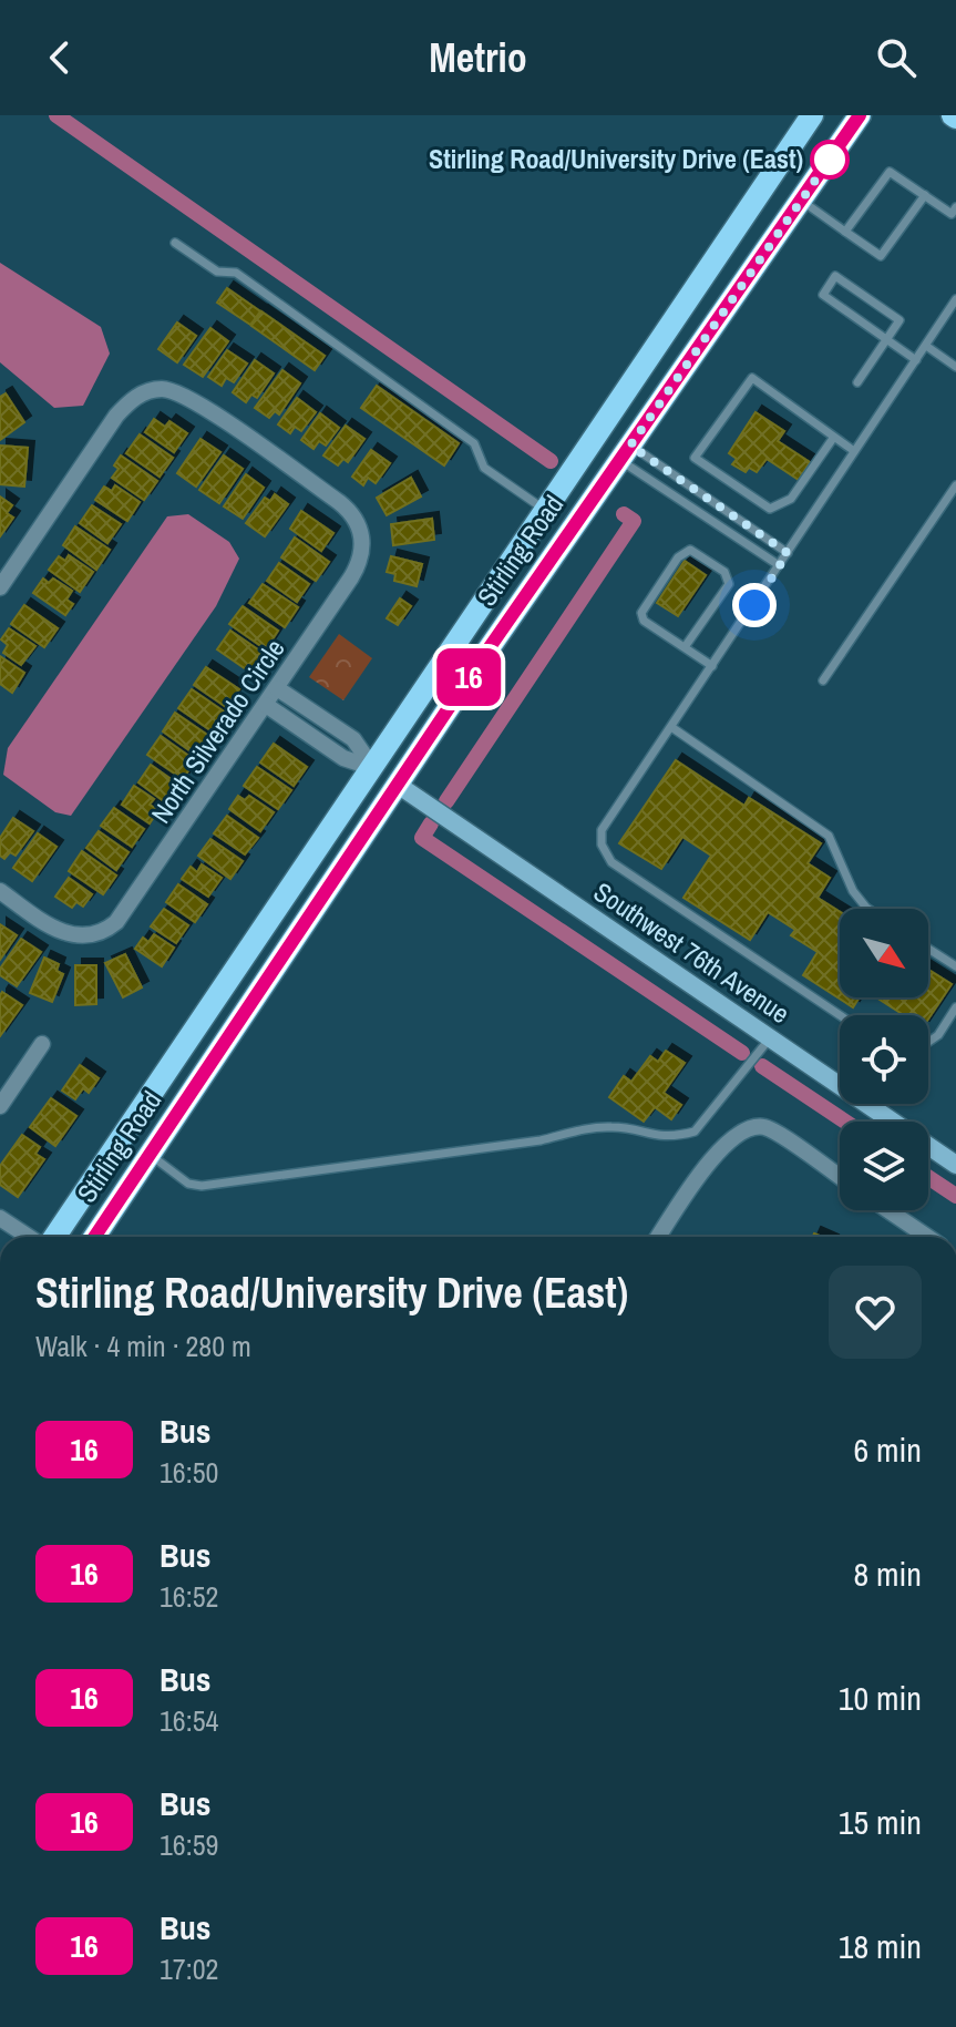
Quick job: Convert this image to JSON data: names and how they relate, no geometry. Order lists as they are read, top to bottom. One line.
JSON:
{"streets":{"main road":["Stirling Road"],"street":["North Silverado Circle","Southwest 76th Avenue"]},"crossings":[["Stirling Road","Southwest 76th Avenue"]],"places":["Stirling Road/University Drive (East)"],"lines":["bus line 16"],"north":"bottom right","page":{"header":"Metrio","on_map":"16","heading":["Stirling Road/University Drive (East)","Walk · 4 min · 280 m"],"list":[{"mark":"16","name":"Bus","note":"16:50","value":"6 min"},{"mark":"16","name":"Bus","note":"16:52","value":"8 min"},{"mark":"16","name":"Bus","note":"16:54","value":"10 min"},{"mark":"16","name":"Bus","note":"16:59","value":"15 min"},{"mark":"16","name":"Bus","note":"17:02","value":"18 min"}]}}
